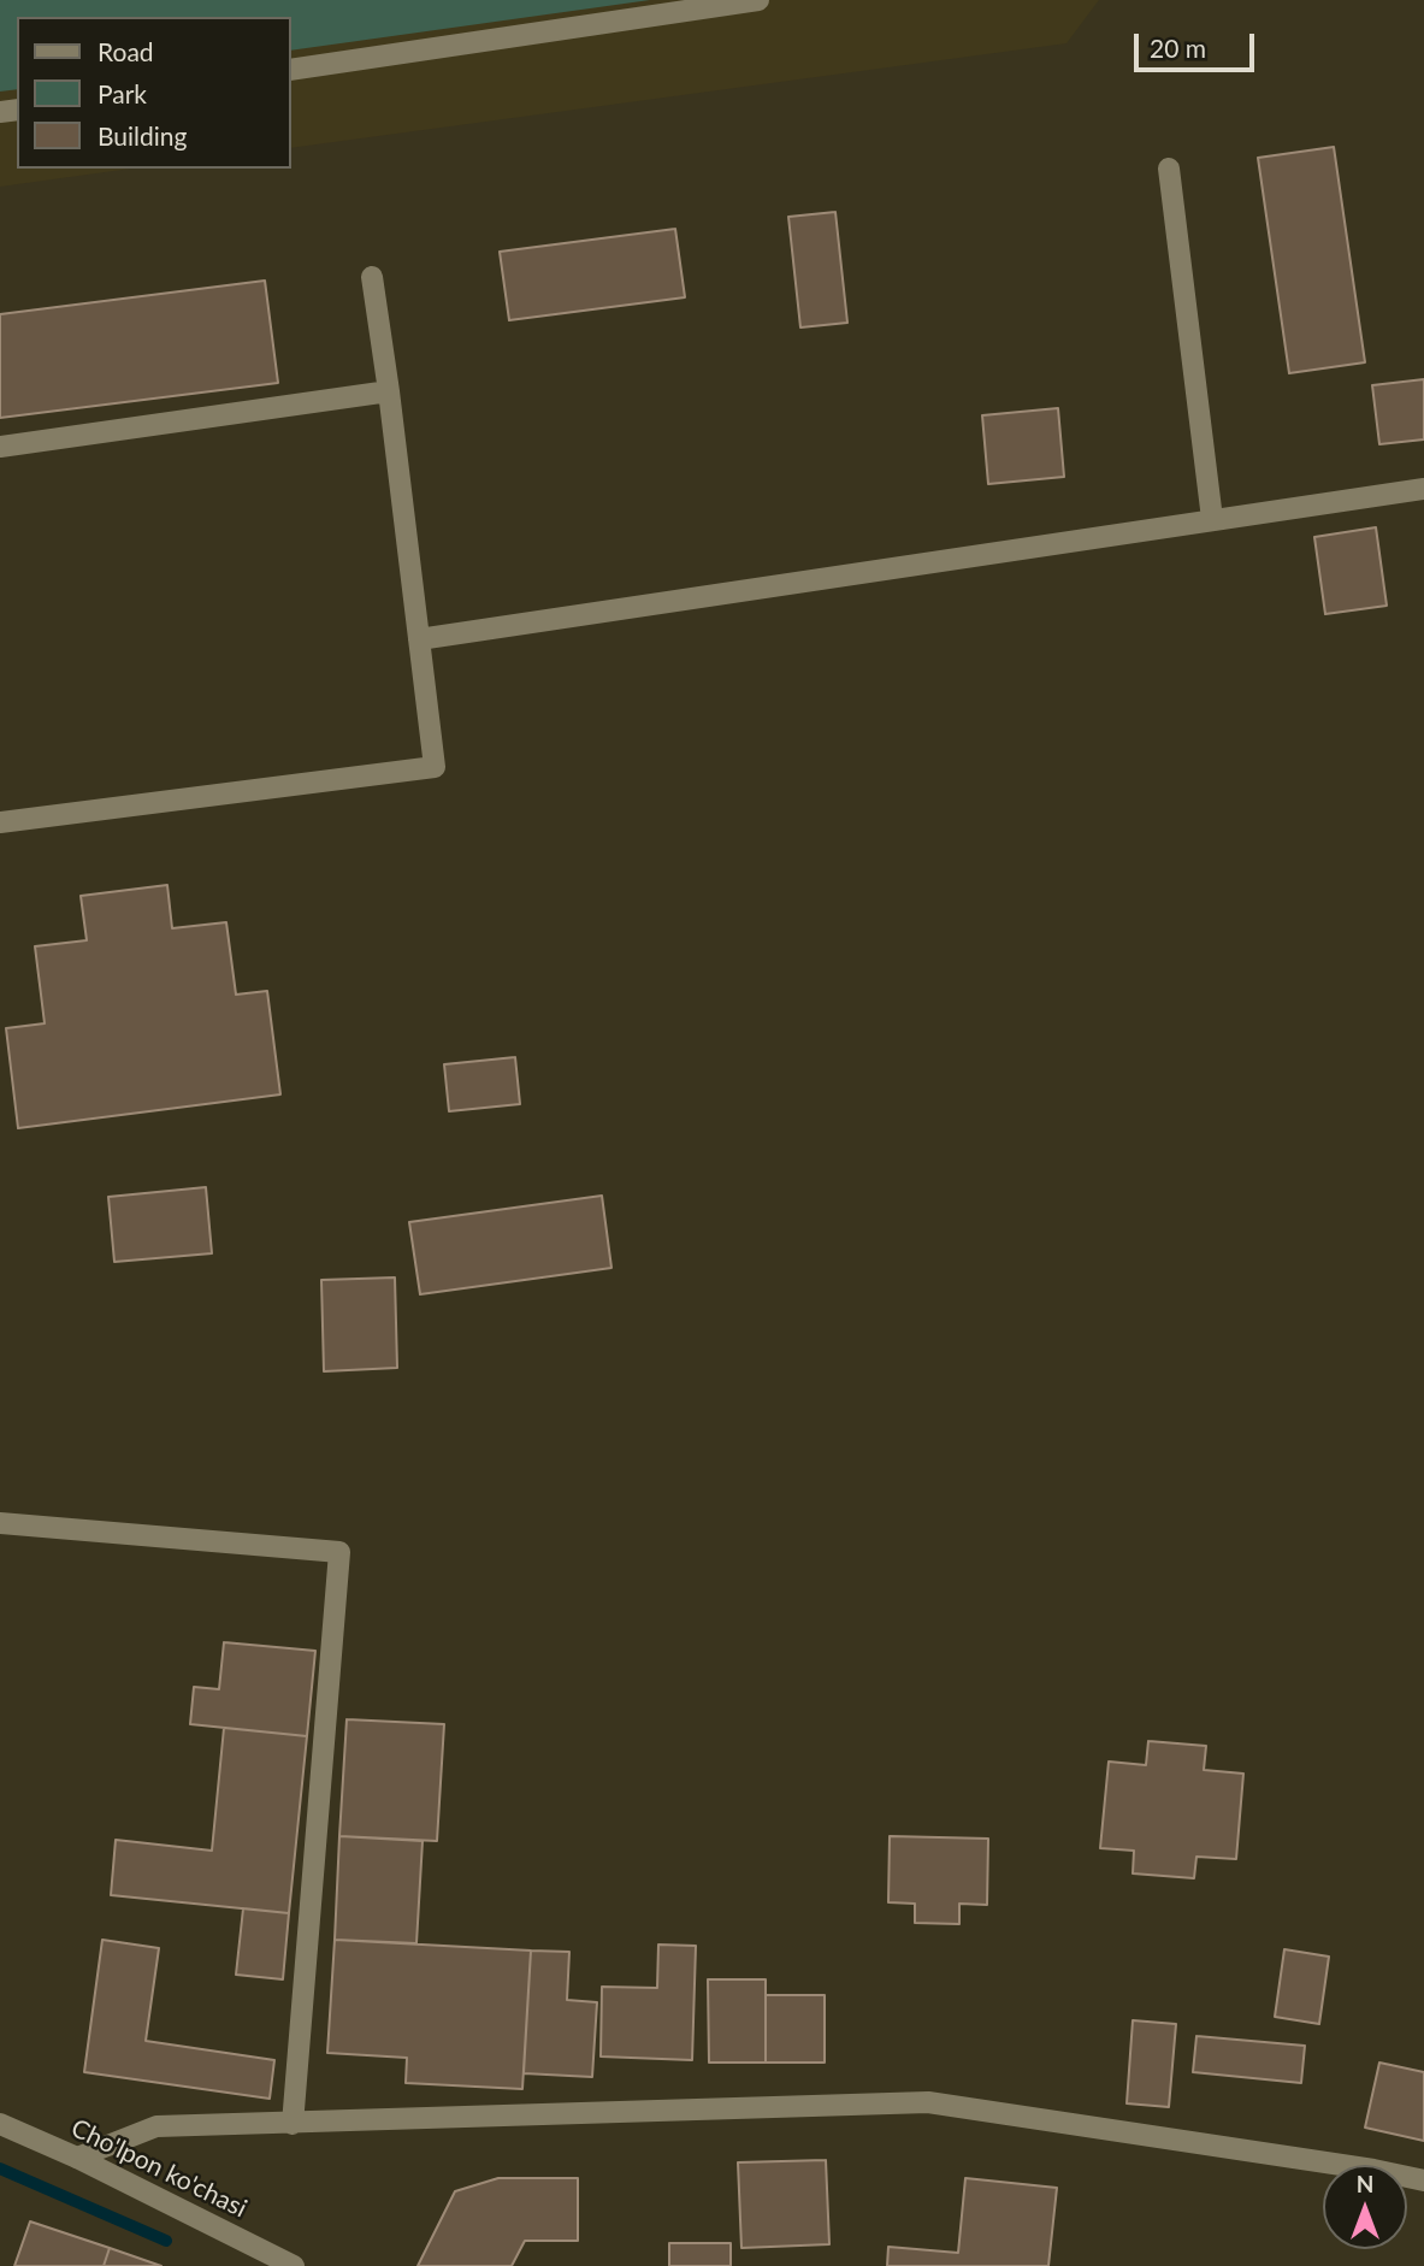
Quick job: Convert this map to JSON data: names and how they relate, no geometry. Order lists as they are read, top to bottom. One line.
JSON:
{"streets":{"street":["Cho'lpon ko'chasi"]},"legend":["Road","Park","Building"],"scale_bar":"20 m","north":"top"}
